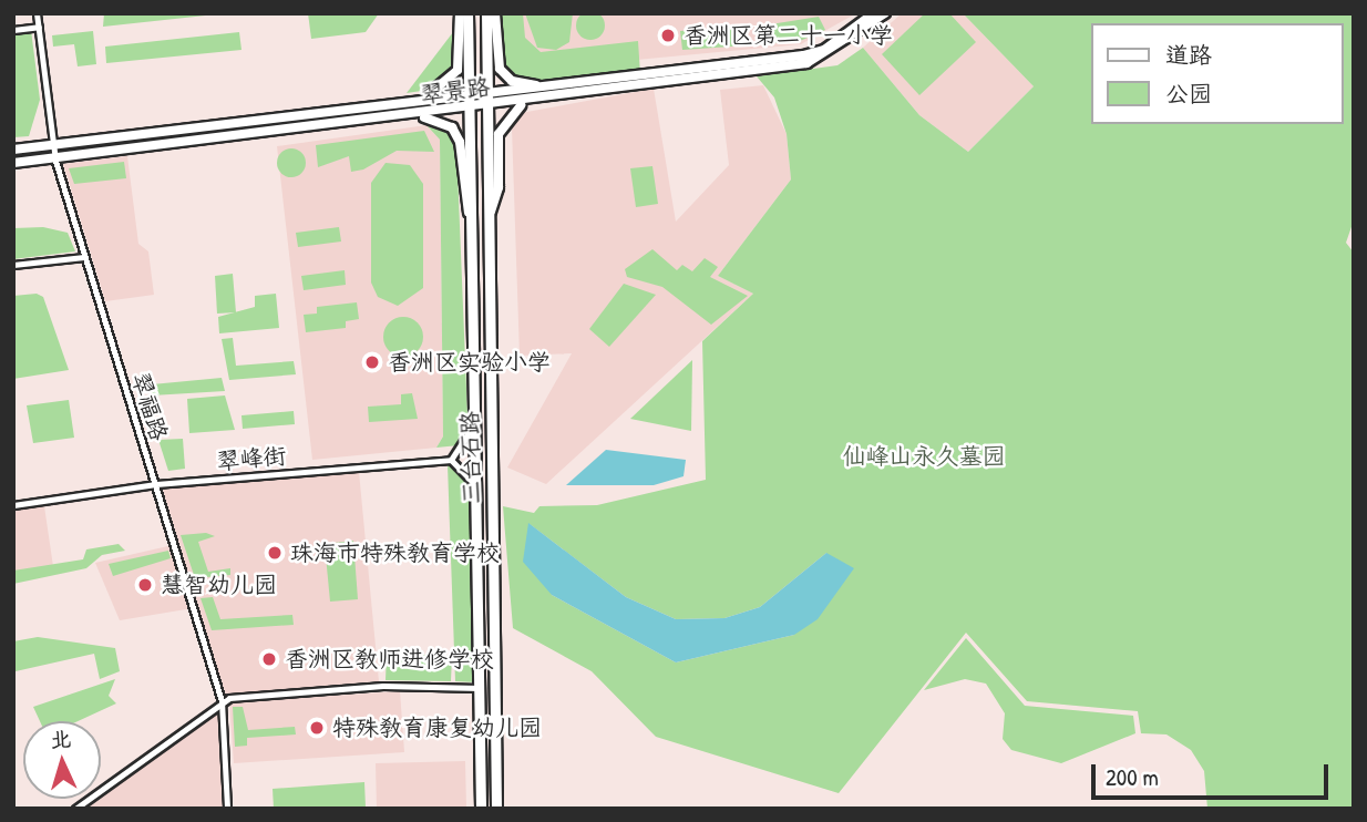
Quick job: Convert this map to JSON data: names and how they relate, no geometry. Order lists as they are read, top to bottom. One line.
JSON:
{"streets":{"main road":["翠景路","三台石路"],"street":["翠福路","翠峰街"]},"crossings":[["翠景路","翠福路"],["翠景路","三台石路"],["翠福路","翠峰街"]],"parks":["仙峰山永久墓园"],"places":["香洲区第二十一小学","香洲区实验小学","珠海市特殊教育学校","慧智幼儿园","香洲区教师进修学校","特殊教育康复幼儿园"],"legend":["道路","公园"],"scale_bar":"200 m","north":"top"}
